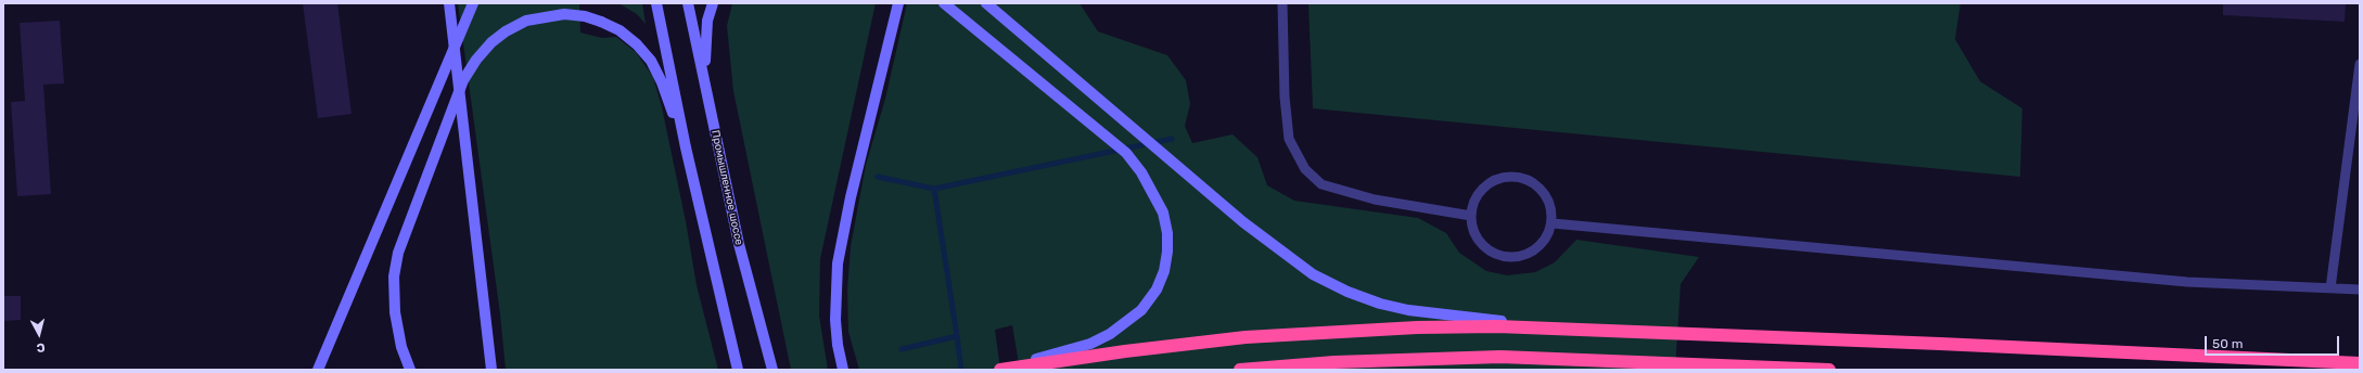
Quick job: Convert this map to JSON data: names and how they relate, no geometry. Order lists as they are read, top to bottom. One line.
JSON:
{"streets":{"main road":["Промышленное шоссе"]},"scale_bar":"50 m","north":"bottom"}
